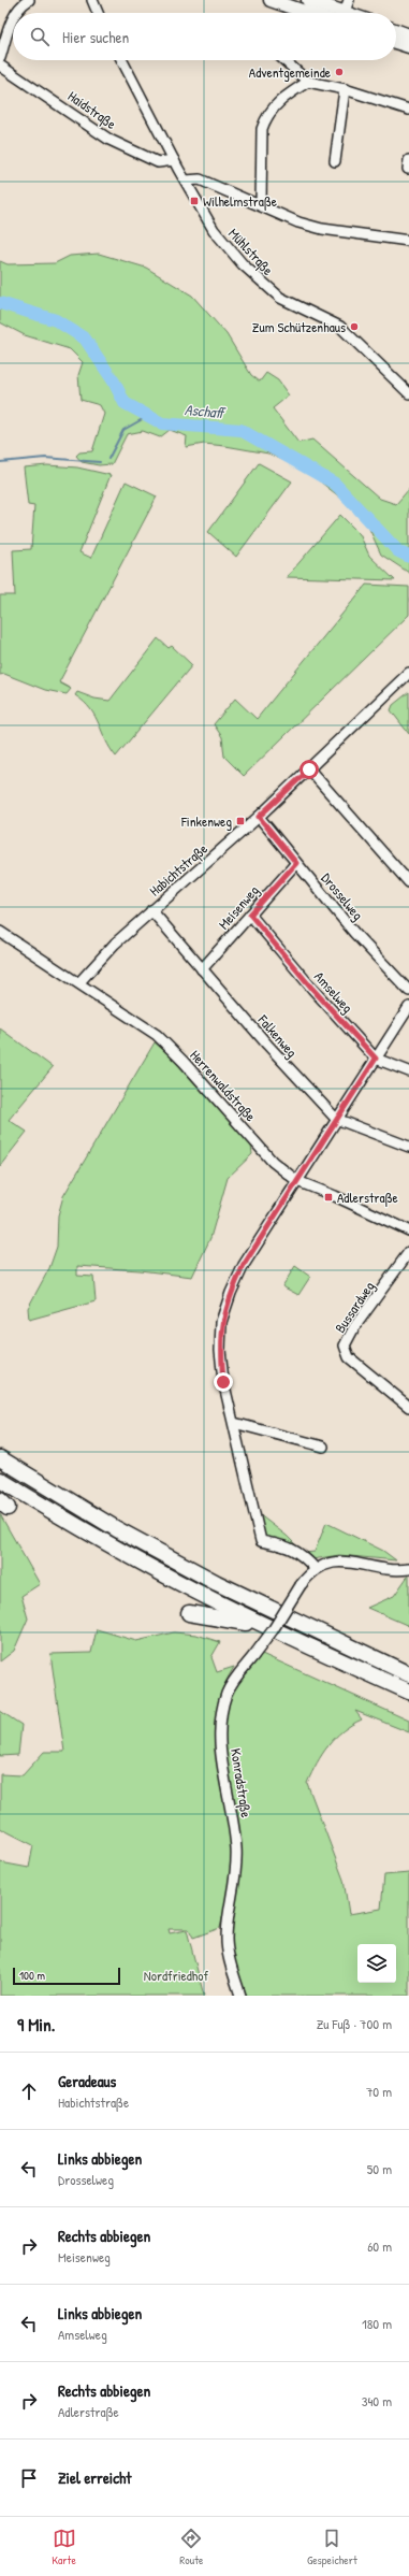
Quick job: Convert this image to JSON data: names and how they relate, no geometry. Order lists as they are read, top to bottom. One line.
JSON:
{"streets":{"street":["Haidstraße","Mühlstraße","Habichtstraße","Drosselweg","Meisenweg","Amselweg","Falkenweg","Herrenwaldstraße","Bussardweg","Konradstraße"]},"crossings":[["Haidstraße","Mühlstraße"],["Habichtstraße","Drosselweg"],["Habichtstraße","Falkenweg"],["Habichtstraße","Herrenwaldstraße"],["Drosselweg","Meisenweg"],["Meisenweg","Amselweg"],["Meisenweg","Falkenweg"]],"water":["Aschaff"],"parks":["Nordfriedhof"],"places":{"other":["Adventgemeinde","Zum Schützenhaus"],"transit":["Wilhelmstraße","Finkenweg","Adlerstraße"]},"scale_bar":"100 m","page":{"search":"Hier suchen","scale":"100 m","heading":["9 Min.","Zu Fuß · 700 m"],"list":[["Geradeaus","Habichtstraße","70 m"],["Links abbiegen","Drosselweg","50 m"],["Rechts abbiegen","Meisenweg","60 m"],["Links abbiegen","Amselweg","180 m"],["Rechts abbiegen","Adlerstraße","340 m"],"Ziel erreicht"],"nav":["Karte","Route","Gespeichert"]}}
